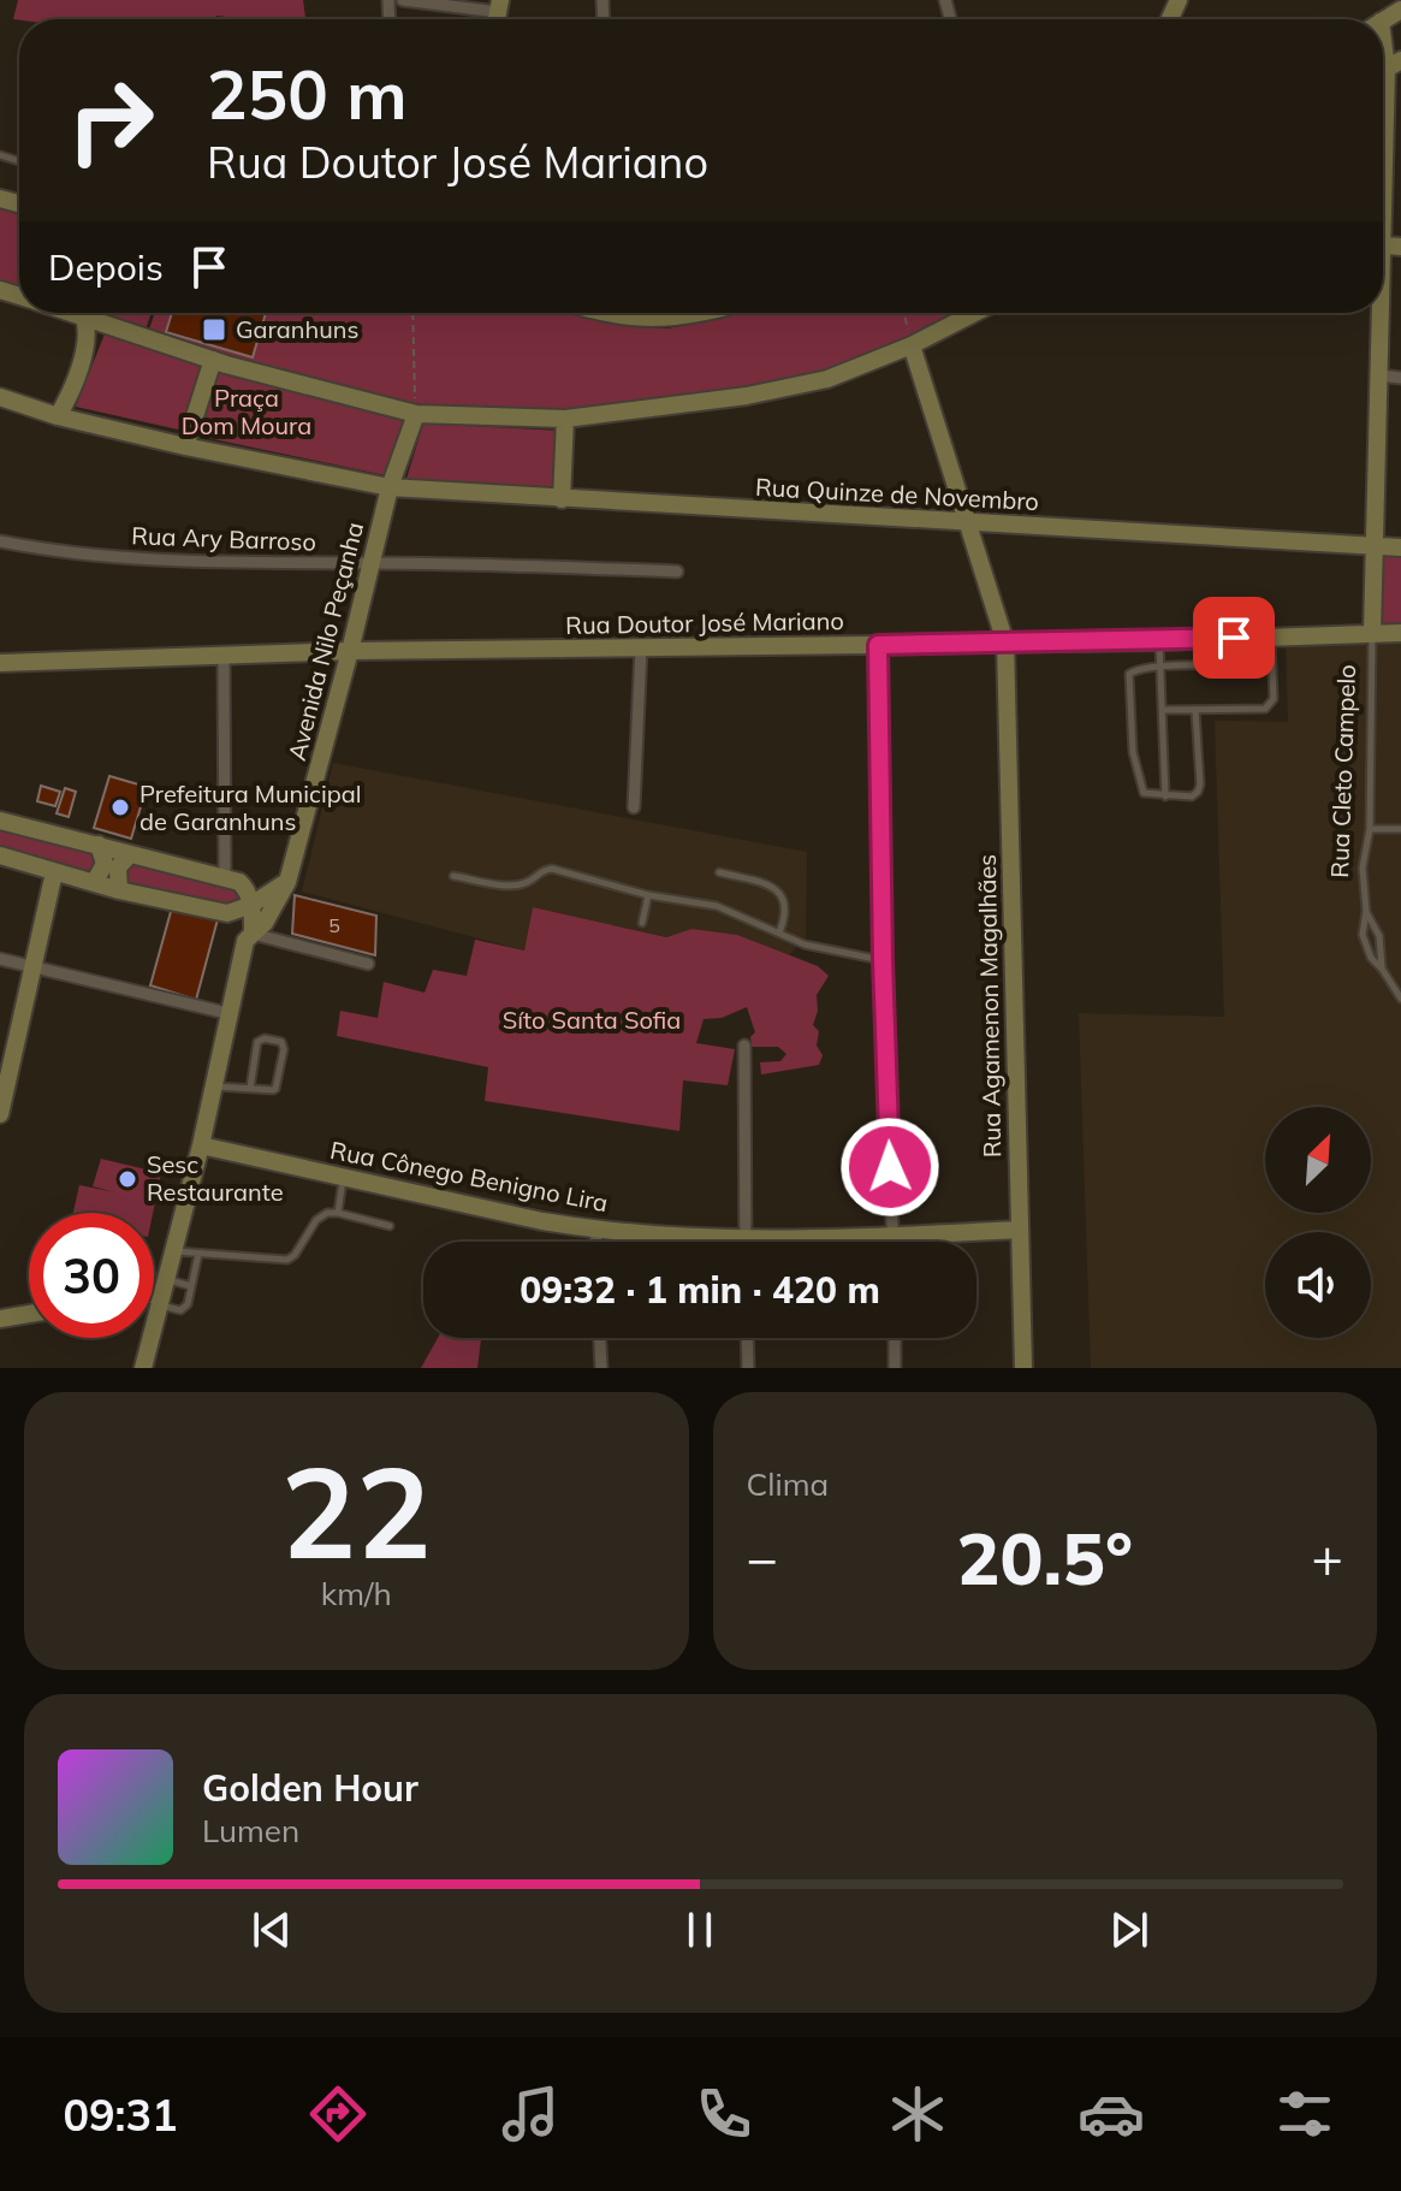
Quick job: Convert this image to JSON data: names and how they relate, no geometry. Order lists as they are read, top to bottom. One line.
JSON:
{"streets":{"main road":["Rua Quinze de Novembro","Rua Doutor José Mariano","Avenida Nilo Peçanha","Rua Agamenon Magalhães","Rua Cônego Benigno Lira"],"street":["Rua Ary Barroso"],"lane":["Rua Cleto Campelo"]},"crossings":[["Rua Quinze de Novembro","Avenida Nilo Peçanha"],["Rua Quinze de Novembro","Rua Agamenon Magalhães"],["Rua Ary Barroso","Avenida Nilo Peçanha"],["Rua Doutor José Mariano","Avenida Nilo Peçanha"],["Rua Doutor José Mariano","Rua Cleto Campelo"],["Rua Doutor José Mariano","Rua Agamenon Magalhães"],["Rua Agamenon Magalhães","Rua Cônego Benigno Lira"]],"parks":["Praça Dom Moura","Síto Santa Sofia"],"places":{"transit":["Garanhuns"],"other":["Prefeitura Municipal de Garanhuns","Sesc Restaurante"]},"house_numbers":["5"],"north":"top right","page":{"turn":["250 m","Rua Doutor José Mariano"],"then":"Depois","limit":"30","trip":"09:32 · 1 min · 420 m","tile":[["22","km/h"],"Clima"],"heat":["−","20.5°","+"],"song":["Golden Hour","Lumen"],"tabs":"09:31"}}
